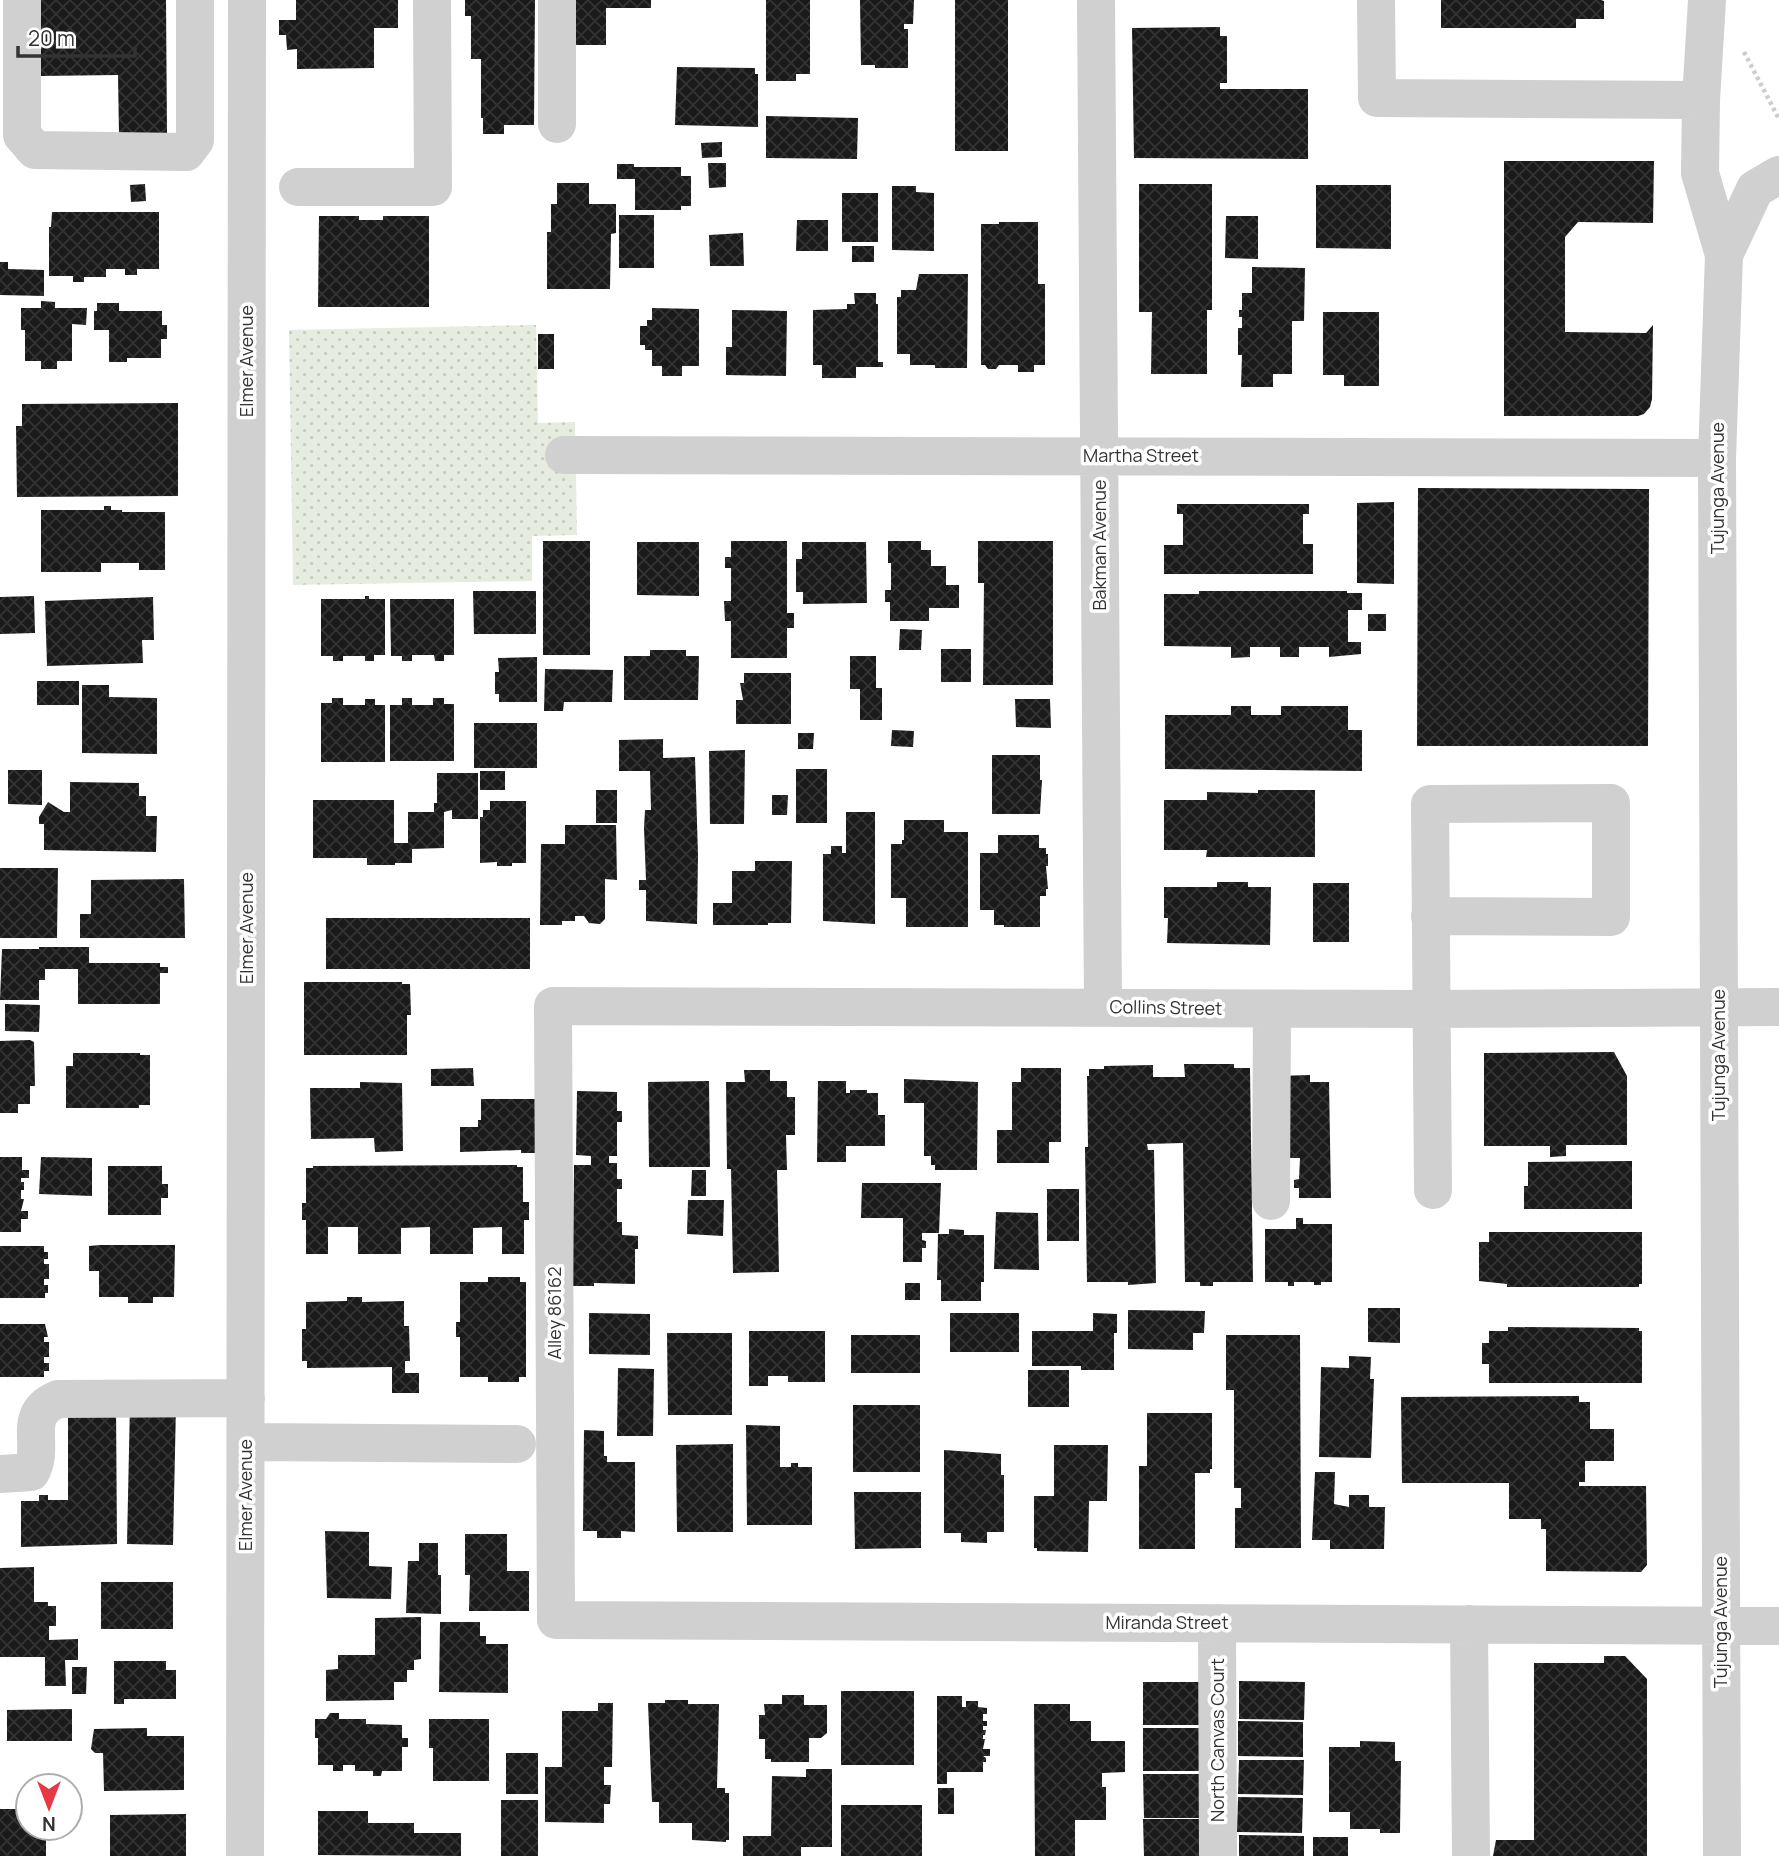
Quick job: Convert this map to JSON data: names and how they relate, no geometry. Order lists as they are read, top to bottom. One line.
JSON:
{"streets":{"street":["Elmer Avenue","Martha Street","Tujunga Avenue","Bakman Avenue","Collins Street","Alley 86162","Miranda Street","North Canvas Court"]},"crossings":[["Martha Street","Tujunga Avenue"],["Martha Street","Bakman Avenue"],["Tujunga Avenue","Collins Street"],["Tujunga Avenue","Miranda Street"],["Bakman Avenue","Collins Street"],["Collins Street","Alley 86162"],["Alley 86162","Miranda Street"],["Miranda Street","North Canvas Court"]],"scale_bar":"20 m","north":"bottom"}
